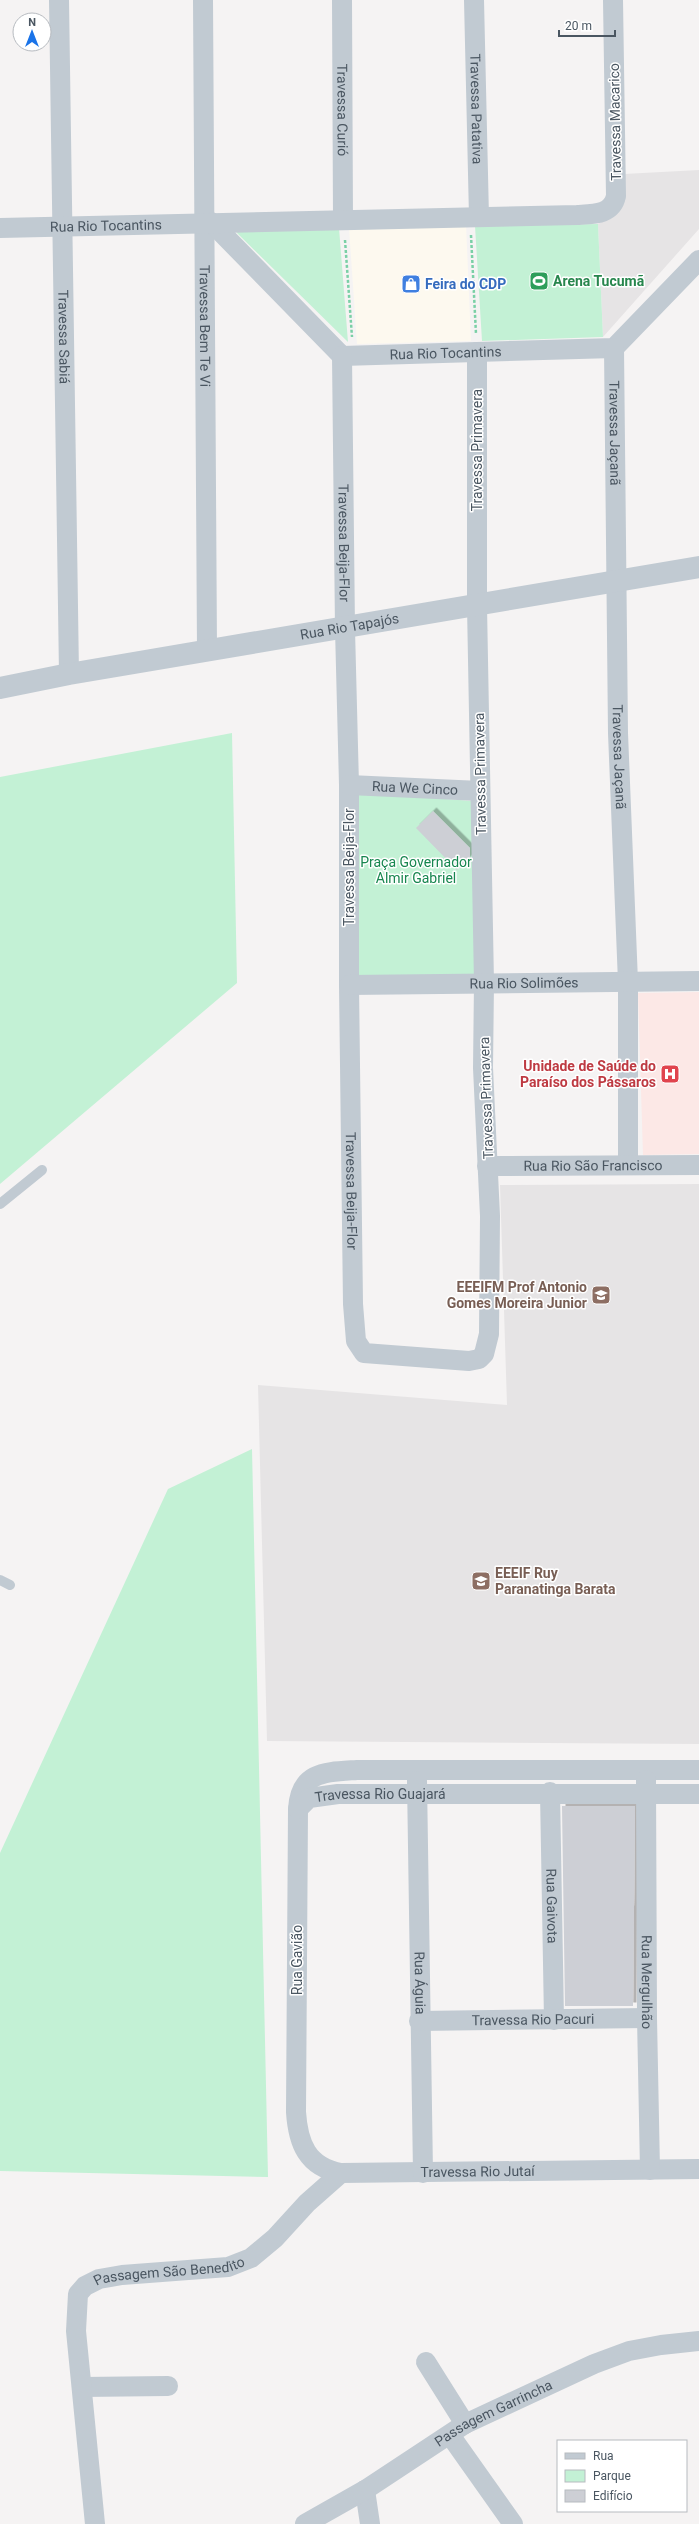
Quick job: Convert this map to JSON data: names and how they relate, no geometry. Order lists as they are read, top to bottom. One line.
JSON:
{"streets":{"street":["Travessa Patativa","Travessa Curió","Travessa Macarico","Rua Rio Tocantins","Travessa Bem Te Vi","Travessa Sabiá","Travessa Jaçanã","Travessa Primavera","Travessa Beija-Flor","Rua Rio Tapajós","Rua We Cinco","Rua Rio Solimões","Rua Rio São Francisco","Travessa Rio Guajará","Rua Gaivota","Rua Gavião","Rua Mergulhão","Rua Águia","Travessa Rio Pacuri","Travessa Rio Jutaí","Passagem São Benedito","Passagem Garrincha"]},"crossings":[["Travessa Patativa","Rua Rio Tocantins"],["Travessa Curió","Rua Rio Tocantins"],["Travessa Macarico","Rua Rio Tocantins"],["Rua Rio Tocantins","Travessa Bem Te Vi"],["Rua Rio Tocantins","Travessa Sabiá"],["Rua Rio Tocantins","Travessa Jaçanã"],["Rua Rio Tocantins","Travessa Primavera"],["Rua Rio Tocantins","Travessa Beija-Flor"],["Travessa Bem Te Vi","Rua Rio Tapajós"],["Travessa Sabiá","Rua Rio Tapajós"],["Travessa Jaçanã","Rua Rio Tapajós"],["Travessa Jaçanã","Rua Rio Solimões"],["Travessa Jaçanã","Rua Rio São Francisco"],["Travessa Primavera","Travessa Beija-Flor"],["Travessa Primavera","Rua Rio Tapajós"],["Travessa Primavera","Rua We Cinco"],["Travessa Primavera","Rua Rio Solimões"],["Travessa Primavera","Rua Rio São Francisco"],["Travessa Beija-Flor","Rua Rio Tapajós"],["Travessa Beija-Flor","Rua We Cinco"],["Travessa Beija-Flor","Rua Rio Solimões"],["Travessa Rio Guajará","Rua Gaivota"],["Travessa Rio Guajará","Rua Gavião"],["Travessa Rio Guajará","Rua Mergulhão"],["Travessa Rio Guajará","Rua Águia"],["Rua Gaivota","Travessa Rio Pacuri"],["Rua Gavião","Travessa Rio Jutaí"],["Rua Mergulhão","Travessa Rio Pacuri"],["Rua Mergulhão","Travessa Rio Jutaí"],["Rua Águia","Travessa Rio Pacuri"],["Rua Águia","Travessa Rio Jutaí"],["Travessa Rio Jutaí","Passagem São Benedito"]],"parks":["Praça Governador Almir Gabriel"],"places":{"sports":["Arena Tucumã"],"shop":["Feira do CDP"],"hospital":["Unidade de Saúde do Paraíso dos Pássaros"],"school or university":["EEEIFM Prof Antonio Gomes Moreira Junior","EEEIF Ruy Paranatinga Barata"]},"legend":["Rua","Parque","Edifício"],"scale_bar":"20 m","north":"top"}
